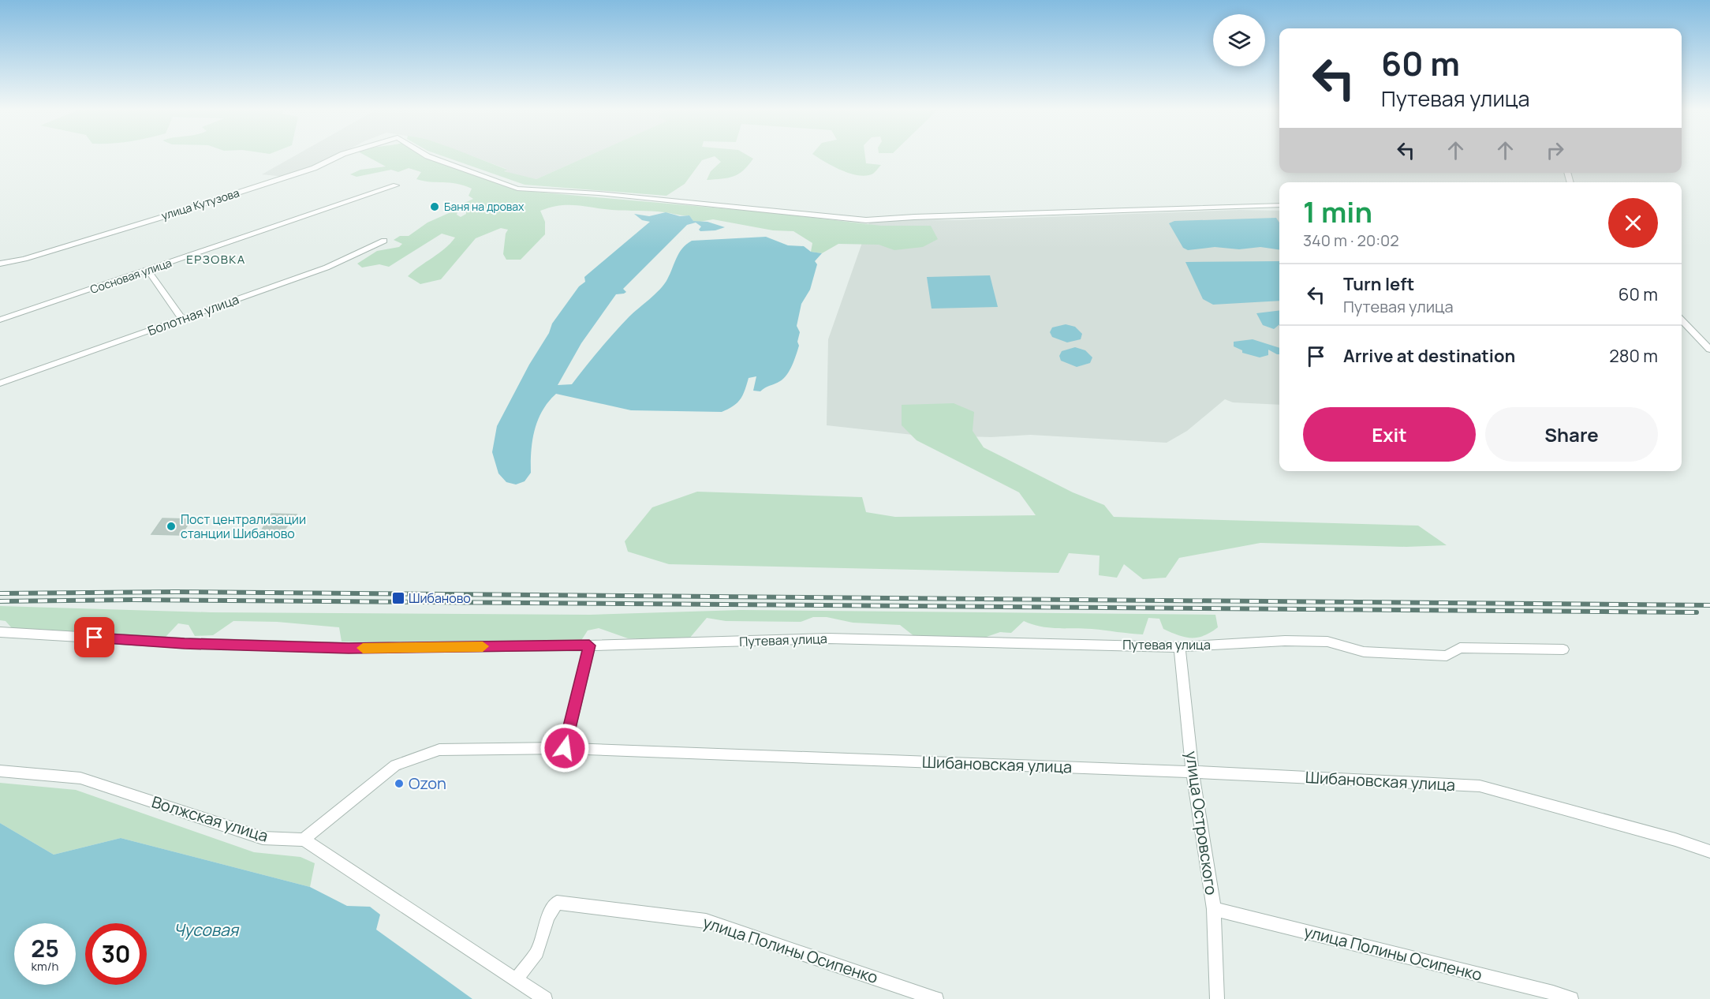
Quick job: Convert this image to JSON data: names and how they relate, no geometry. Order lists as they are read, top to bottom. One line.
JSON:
{"streets":{"street":["улица Кутузова","Сосновая улица","Болотная улица","Путевая улица","Шибановская улица","Волжская улица","улица Островского","улица Полины Осипенко"]},"crossings":[["Путевая улица","улица Островского"],["Шибановская улица","Волжская улица"],["Шибановская улица","улица Островского"],["улица Островского","улица Полины Осипенко"]],"districts":["ЕРЗОВКА"],"water":["Чусовая"],"places":{"other":["Баня на дровах","Пост централизации станции Шибаново","Ozon"],"transit":["Шибаново"]},"page":{"turn":["60 m","Путевая улица"],"heading":["1 min","340 m · 20:02"],"list":[{"name":"Turn left","note":"Путевая улица","value":"60 m"},{"name":"Arrive at destination","value":"280 m"}],"buttons":["Exit","Share"],"speed":"25 km/h","limit":"30"}}
